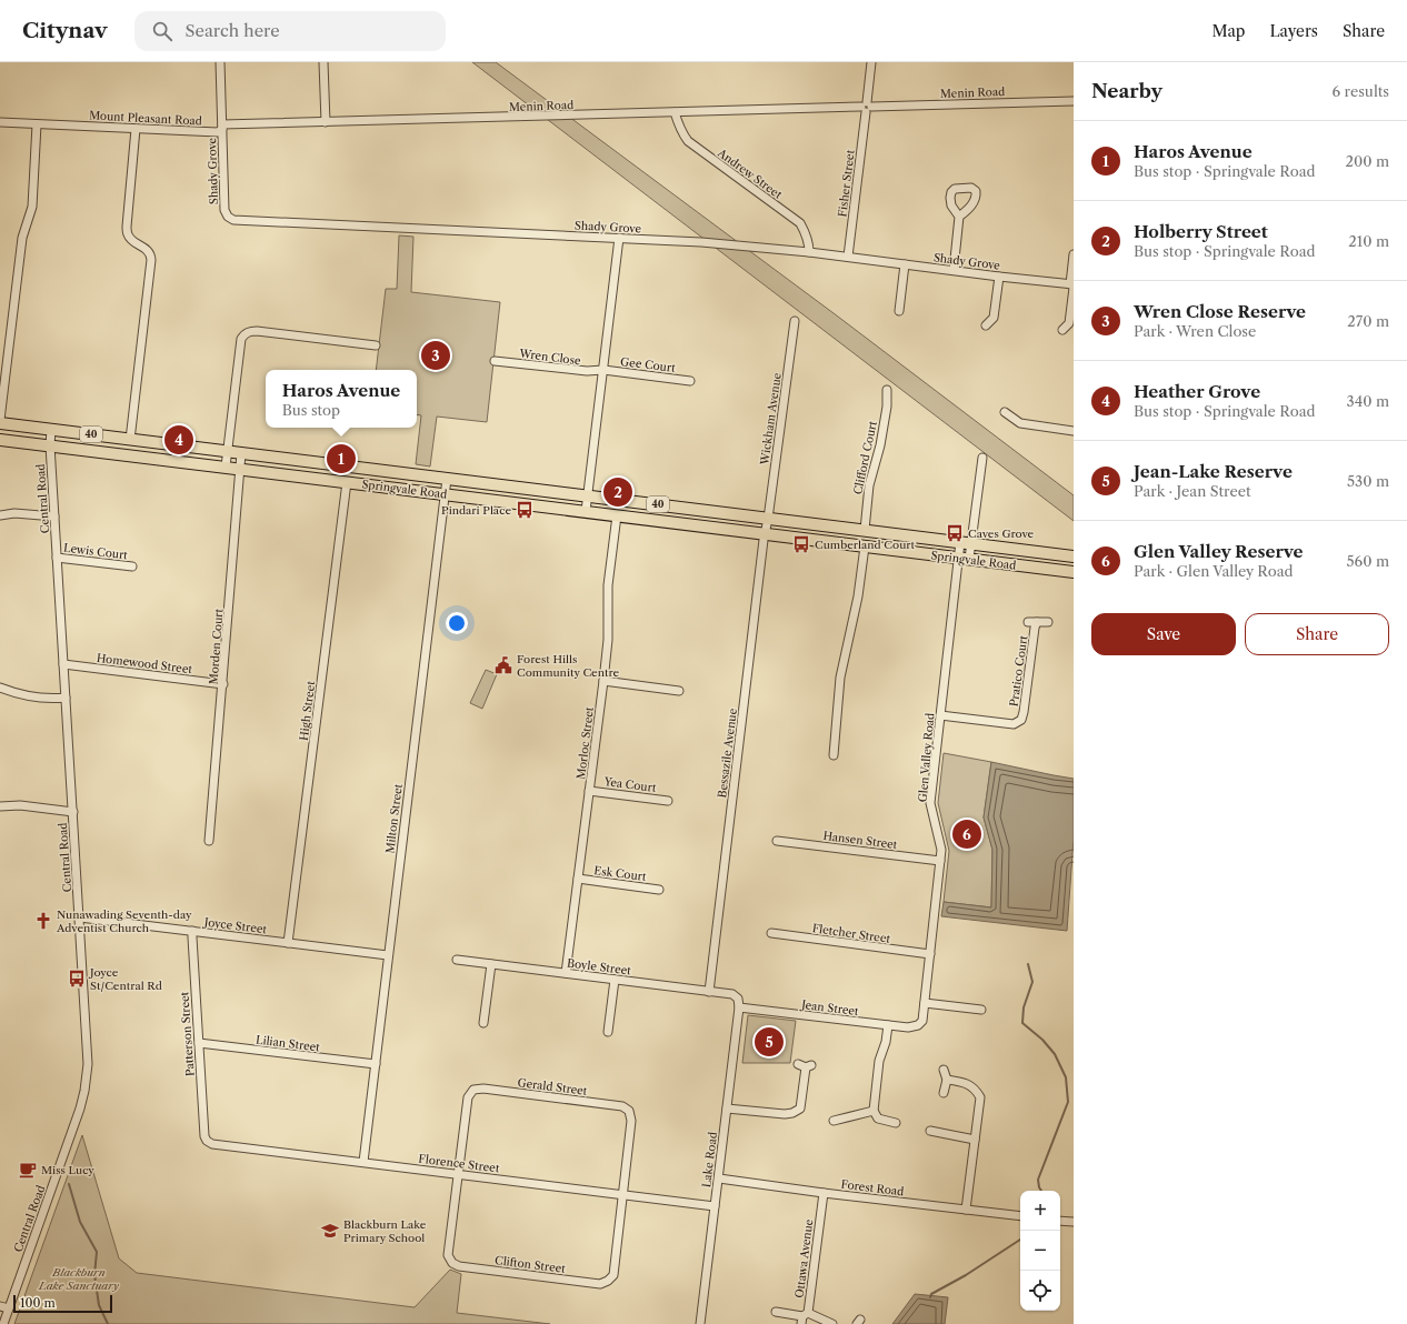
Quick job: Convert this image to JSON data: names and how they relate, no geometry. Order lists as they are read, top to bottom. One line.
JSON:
{"streets":{"highway":["40","Springvale Road"],"street":["Menin Road","Mount Pleasant Road","Shady Grove","Andrew Street","Fisher Street","Wren Close","Gee Court","Wickham Avenue","Clifford Court","Central Road","Lewis Court","Morden Court","Homewood Street","Pratico Court","High Street","Morloc Street","Bessazile Avenue","Glen Valley Road","Yea Court","Milton Street","Hansen Street","Esk Court","Joyce Street","Fletcher Street","Boyle Street","Jean Street","Patterson Street","Lilian Street","Gerald Street","Lake Road","Florence Street","Forest Road","Ottawa Avenue","Clifton Street"]},"crossings":[["Menin Road","Mount Pleasant Road"],["Menin Road","Shady Grove"],["Menin Road","Andrew Street"],["Menin Road","Fisher Street"],["Mount Pleasant Road","Shady Grove"],["Shady Grove","Andrew Street"],["Shady Grove","Fisher Street"],["Wren Close","Gee Court"],["Wickham Avenue","Springvale Road"],["Wickham Avenue","Bessazile Avenue"],["Clifford Court","Springvale Road"],["Springvale Road","Central Road"],["Springvale Road","Morden Court"],["Springvale Road","High Street"],["Springvale Road","Morloc Street"],["Springvale Road","Bessazile Avenue"],["Springvale Road","Glen Valley Road"],["Springvale Road","Milton Street"],["Central Road","Lewis Court"],["Central Road","Homewood Street"],["Central Road","Joyce Street"],["Morden Court","Homewood Street"],["Pratico Court","Glen Valley Road"],["High Street","Joyce Street"],["Morloc Street","Yea Court"],["Morloc Street","Esk Court"],["Morloc Street","Boyle Street"],["Bessazile Avenue","Boyle Street"],["Glen Valley Road","Hansen Street"],["Glen Valley Road","Fletcher Street"],["Glen Valley Road","Jean Street"],["Milton Street","Joyce Street"],["Milton Street","Lilian Street"],["Milton Street","Florence Street"],["Joyce Street","Patterson Street"],["Boyle Street","Jean Street"],["Boyle Street","Lake Road"],["Jean Street","Lake Road"],["Patterson Street","Lilian Street"],["Patterson Street","Florence Street"],["Gerald Street","Florence Street"],["Gerald Street","Clifton Street"],["Lake Road","Florence Street"],["Lake Road","Forest Road"],["Florence Street","Clifton Street"],["Forest Road","Ottawa Avenue"]],"parks":["Blackburn Lake Sanctuary"],"places":{"bus stop":["Pindari Place","Caves Grove","Cumberland Court","Joyce St/Central Rd"],"public building":["Forest Hills Community Centre"],"church":["Nunawading Seventh-day Adventist Church"],"cafe":["Miss Lucy"],"school or university":["Blackburn Lake Primary School"]},"scale_bar":"100 m","page":{"header":"Citynav","search":"Search here","nav":["Map","Layers","Share"],"heading":["Nearby","6 results"],"list":[{"mark":"1","name":"Haros Avenue","note":"Bus stop · Springvale Road","value":"200 m"},{"mark":"2","name":"Holberry Street","note":"Bus stop · Springvale Road","value":"210 m"},{"mark":"3","name":"Wren Close Reserve","note":"Park · Wren Close","value":"270 m"},{"mark":"4","name":"Heather Grove","note":"Bus stop · Springvale Road","value":"340 m"},{"mark":"5","name":"Jean-Lake Reserve","note":"Park · Jean Street","value":"530 m"},{"mark":"6","name":"Glen Valley Reserve","note":"Park · Glen Valley Road","value":"560 m"}],"pins":["3","4","1","2","6","5"],"popup":["Haros Avenue","Bus stop"],"buttons":["Save","Share"],"map_buttons":["+","−"],"scale":"100 m"}}
